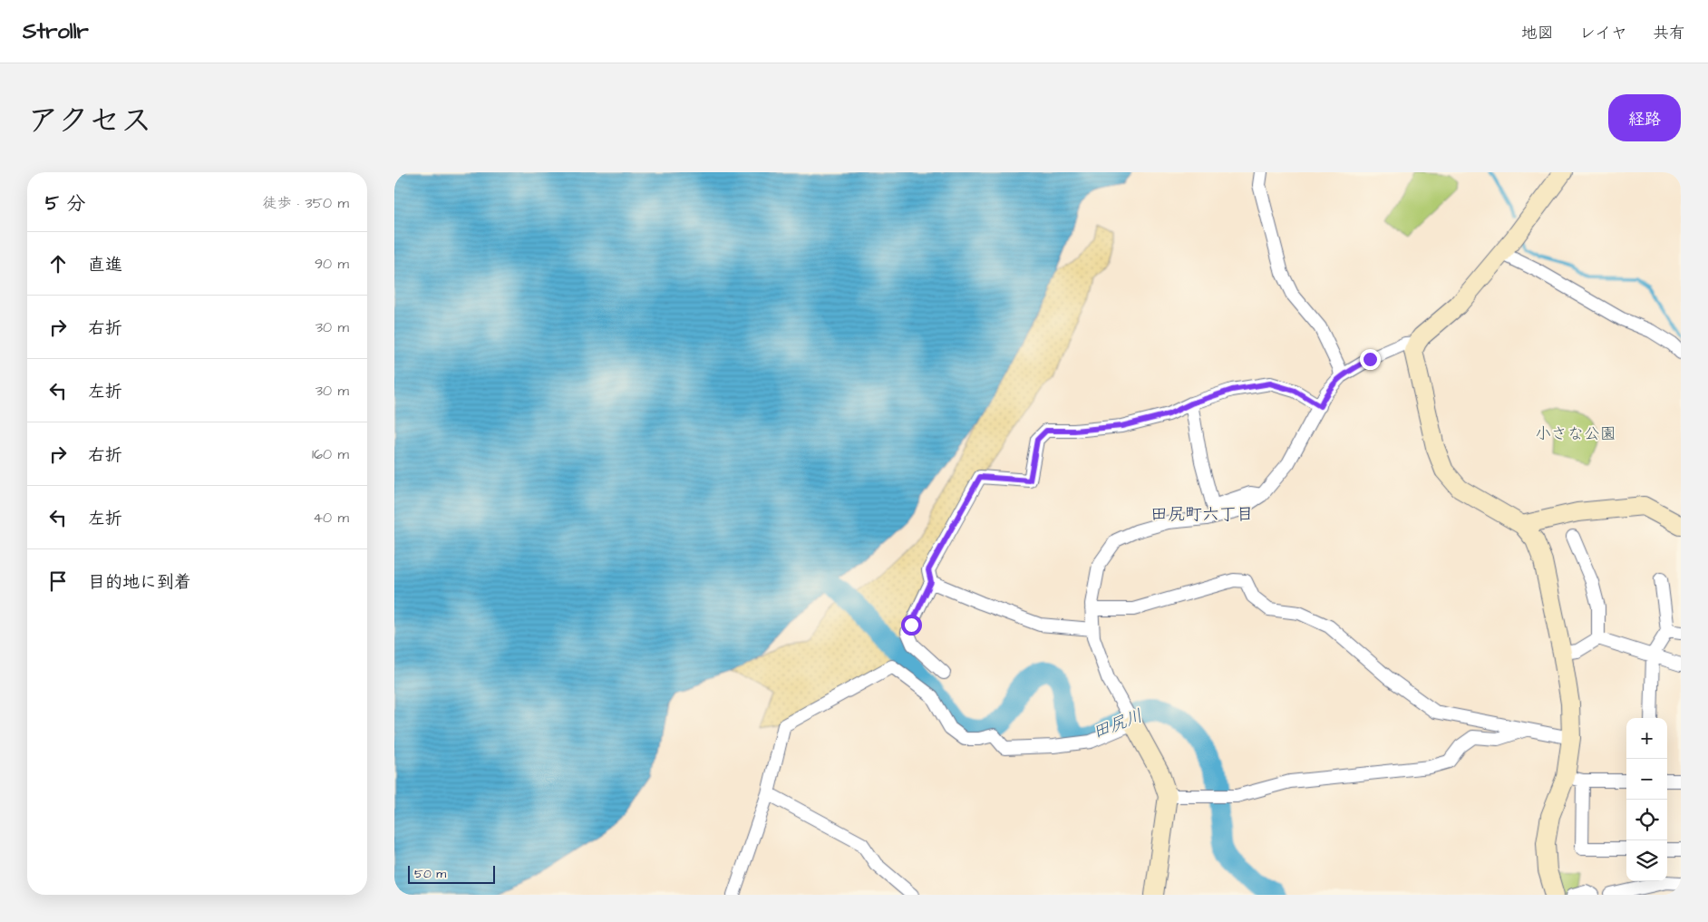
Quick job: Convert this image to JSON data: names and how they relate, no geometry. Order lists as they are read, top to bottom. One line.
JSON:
{"districts":["田尻町六丁目"],"water":["田尻川"],"parks":["小さな公園"],"scale_bar":"50 m","page":{"header":"Strollr","nav":["地図","レイヤ","共有"],"title":"アクセス","buttons":"経路","heading":["5 分","徒歩 · 350 m"],"list":[["直進","90 m"],["右折","30 m"],["左折","30 m"],["右折","160 m"],["左折","40 m"],"目的地に到着"],"map_buttons":["+","−"],"scale":"50 m"}}
